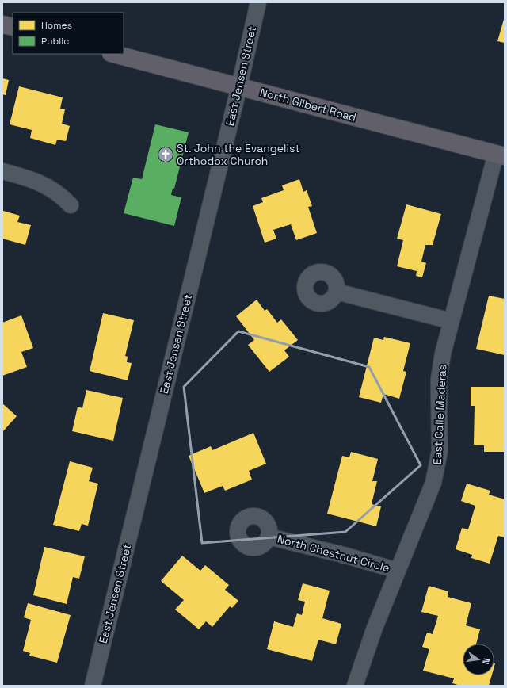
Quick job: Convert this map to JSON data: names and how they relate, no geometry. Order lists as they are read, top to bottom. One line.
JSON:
{"streets":{"main road":["North Gilbert Road"],"street":["East Jensen Street","East Calle Maderas","North Chestnut Circle"]},"crossings":[["East Jensen Street","North Gilbert Road"],["North Gilbert Road","East Calle Maderas"],["East Calle Maderas","North Chestnut Circle"]],"places":{"church":["St. John the Evangelist Orthodox Church"]},"legend":["Homes","Public"],"north":"right"}
